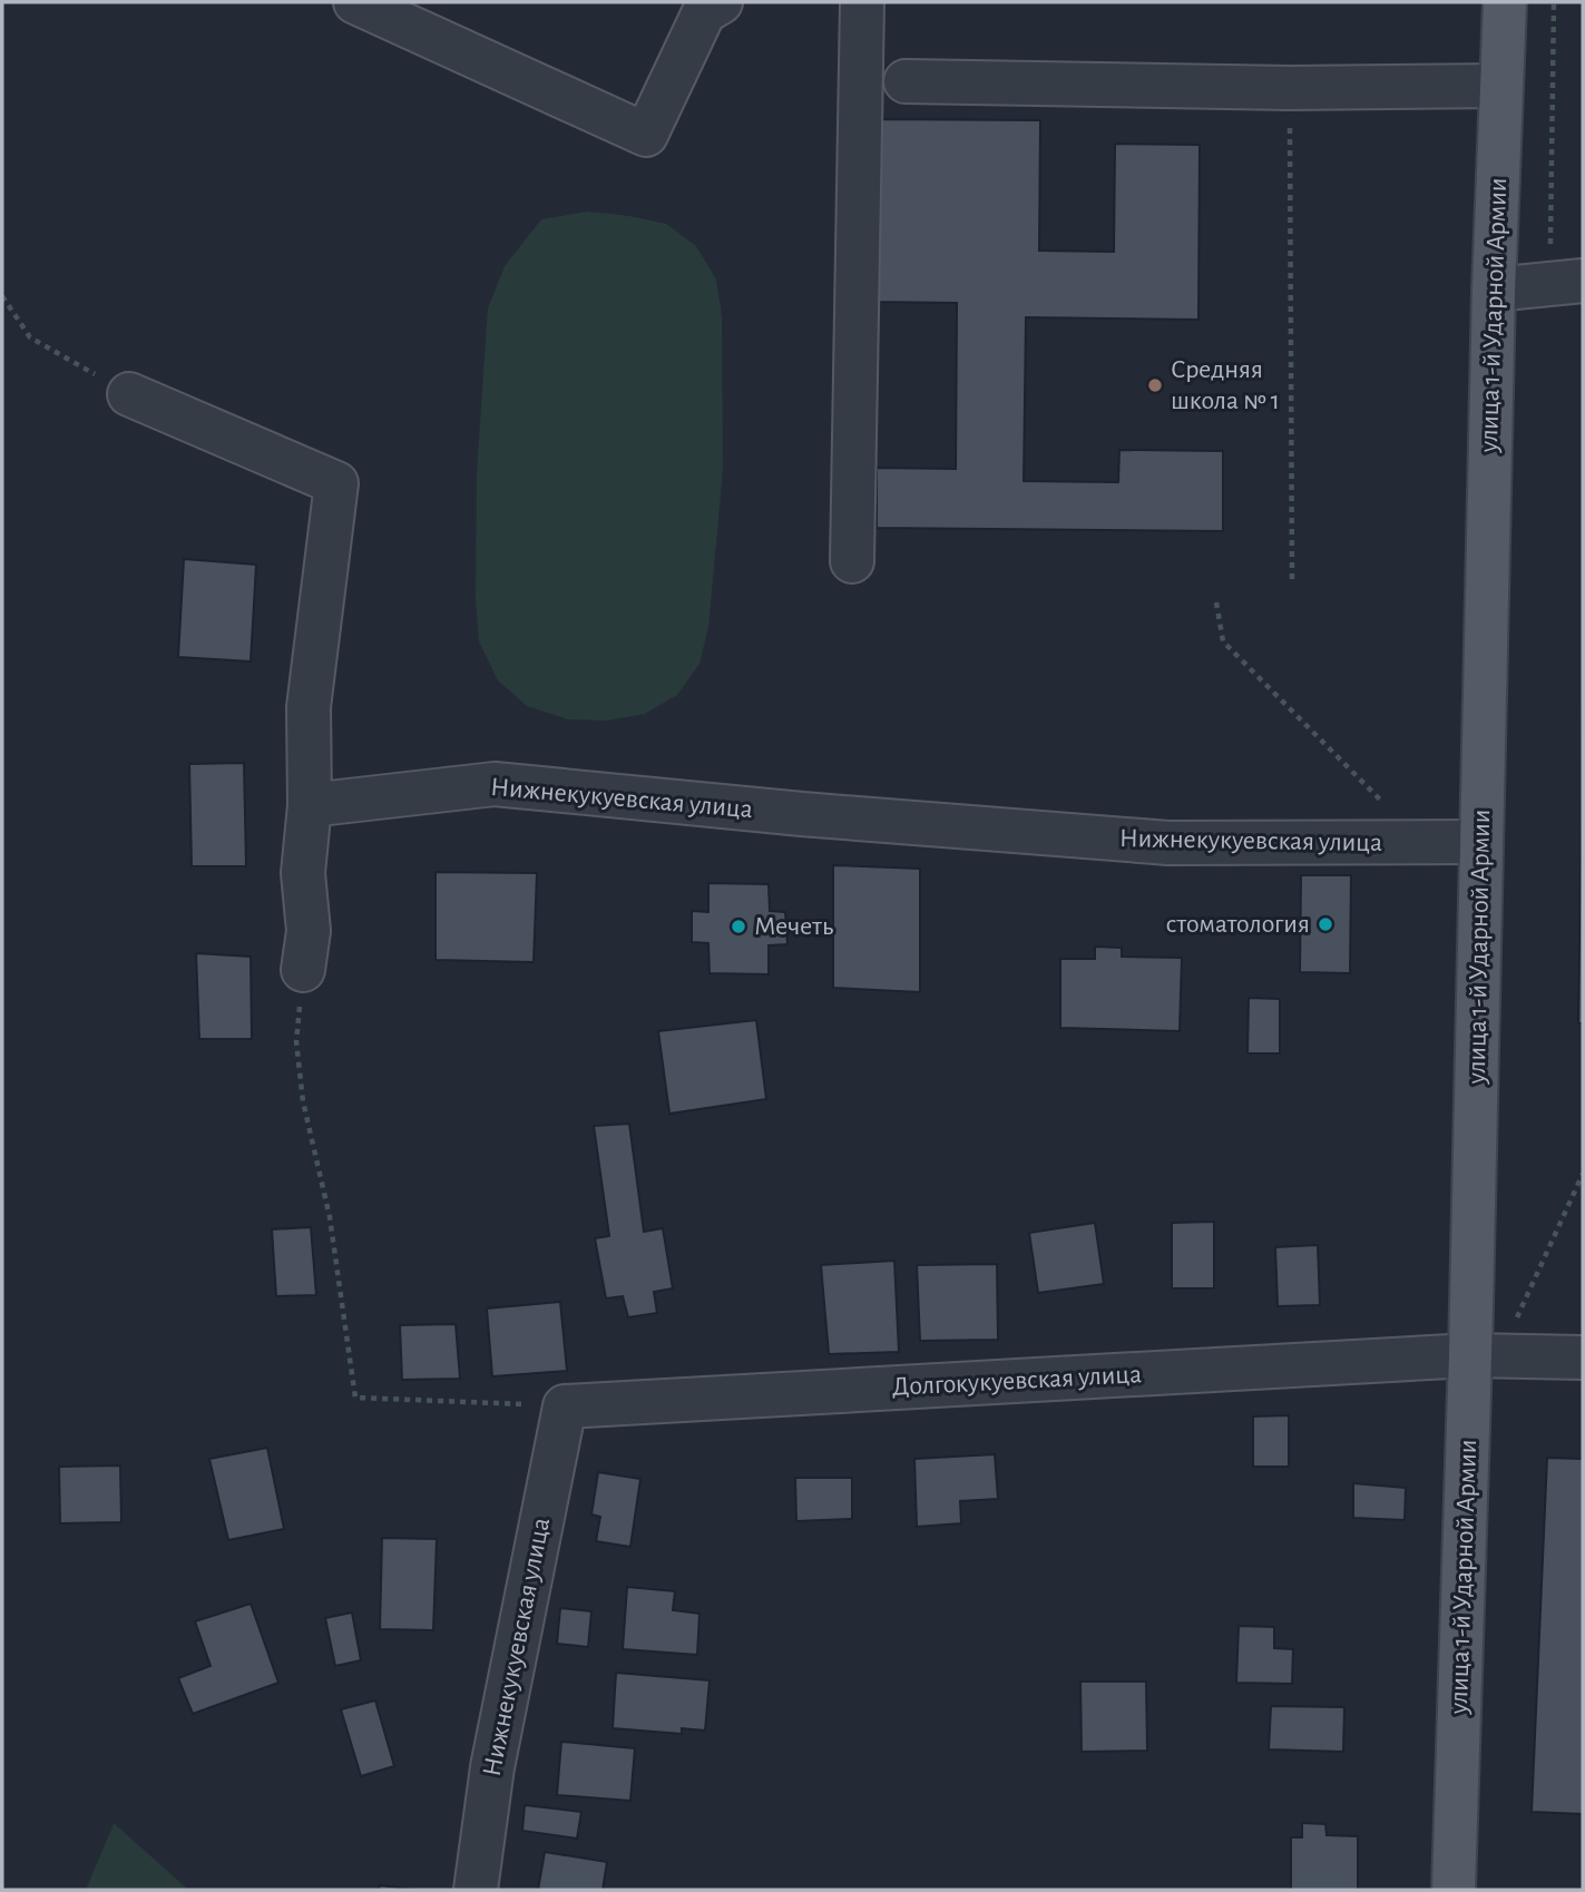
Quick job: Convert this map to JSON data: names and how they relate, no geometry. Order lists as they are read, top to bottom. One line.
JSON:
{"streets":{"main road":["улица 1-й Ударной Армии"],"street":["Нижнекукуевская улица","Долгокукуевская улица"]},"crossings":[["улица 1-й Ударной Армии","Нижнекукуевская улица"],["улица 1-й Ударной Армии","Долгокукуевская улица"],["Нижнекукуевская улица","Долгокукуевская улица"]],"places":["Средняя школа № 1","стоматология","Мечеть"]}
